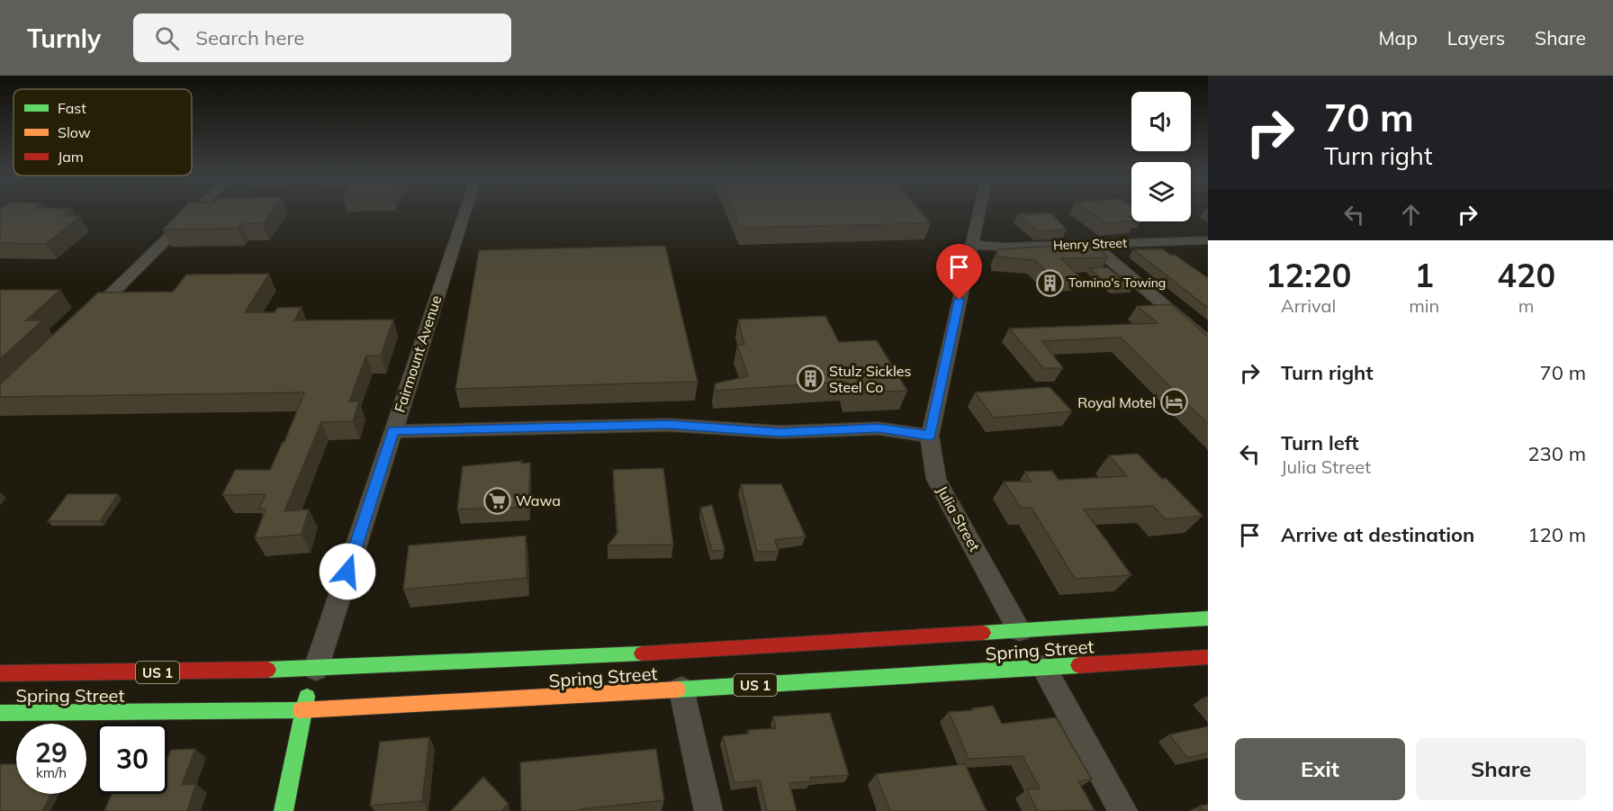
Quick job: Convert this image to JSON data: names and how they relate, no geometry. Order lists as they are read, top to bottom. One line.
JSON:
{"streets":{"main road":["Fairmount Avenue","Spring Street","US 1"],"street":["Henry Street","Julia Street"]},"crossings":[["Henry Street","Julia Street"],["Fairmount Avenue","Spring Street"],["Julia Street","Spring Street"]],"places":{"building":["Tomino's Towing","Stulz Sickles Steel Co"],"hotel":["Royal Motel"],"supermarket":["Wawa"]},"legend":["Fast","Slow","Jam"],"page":{"header":"Turnly","search":"Search here","nav":["Map","Layers","Share"],"turn":["70 m","Turn right"],"eta":["12:20","Arrival","1","min","420","m"],"list":[{"name":"Turn right","value":"70 m"},{"name":"Turn left","note":"Julia Street","value":"230 m"},{"name":"Arrive at destination","value":"120 m"}],"speed":"29 km/h","limit":"30","buttons":["Exit","Share"]}}
